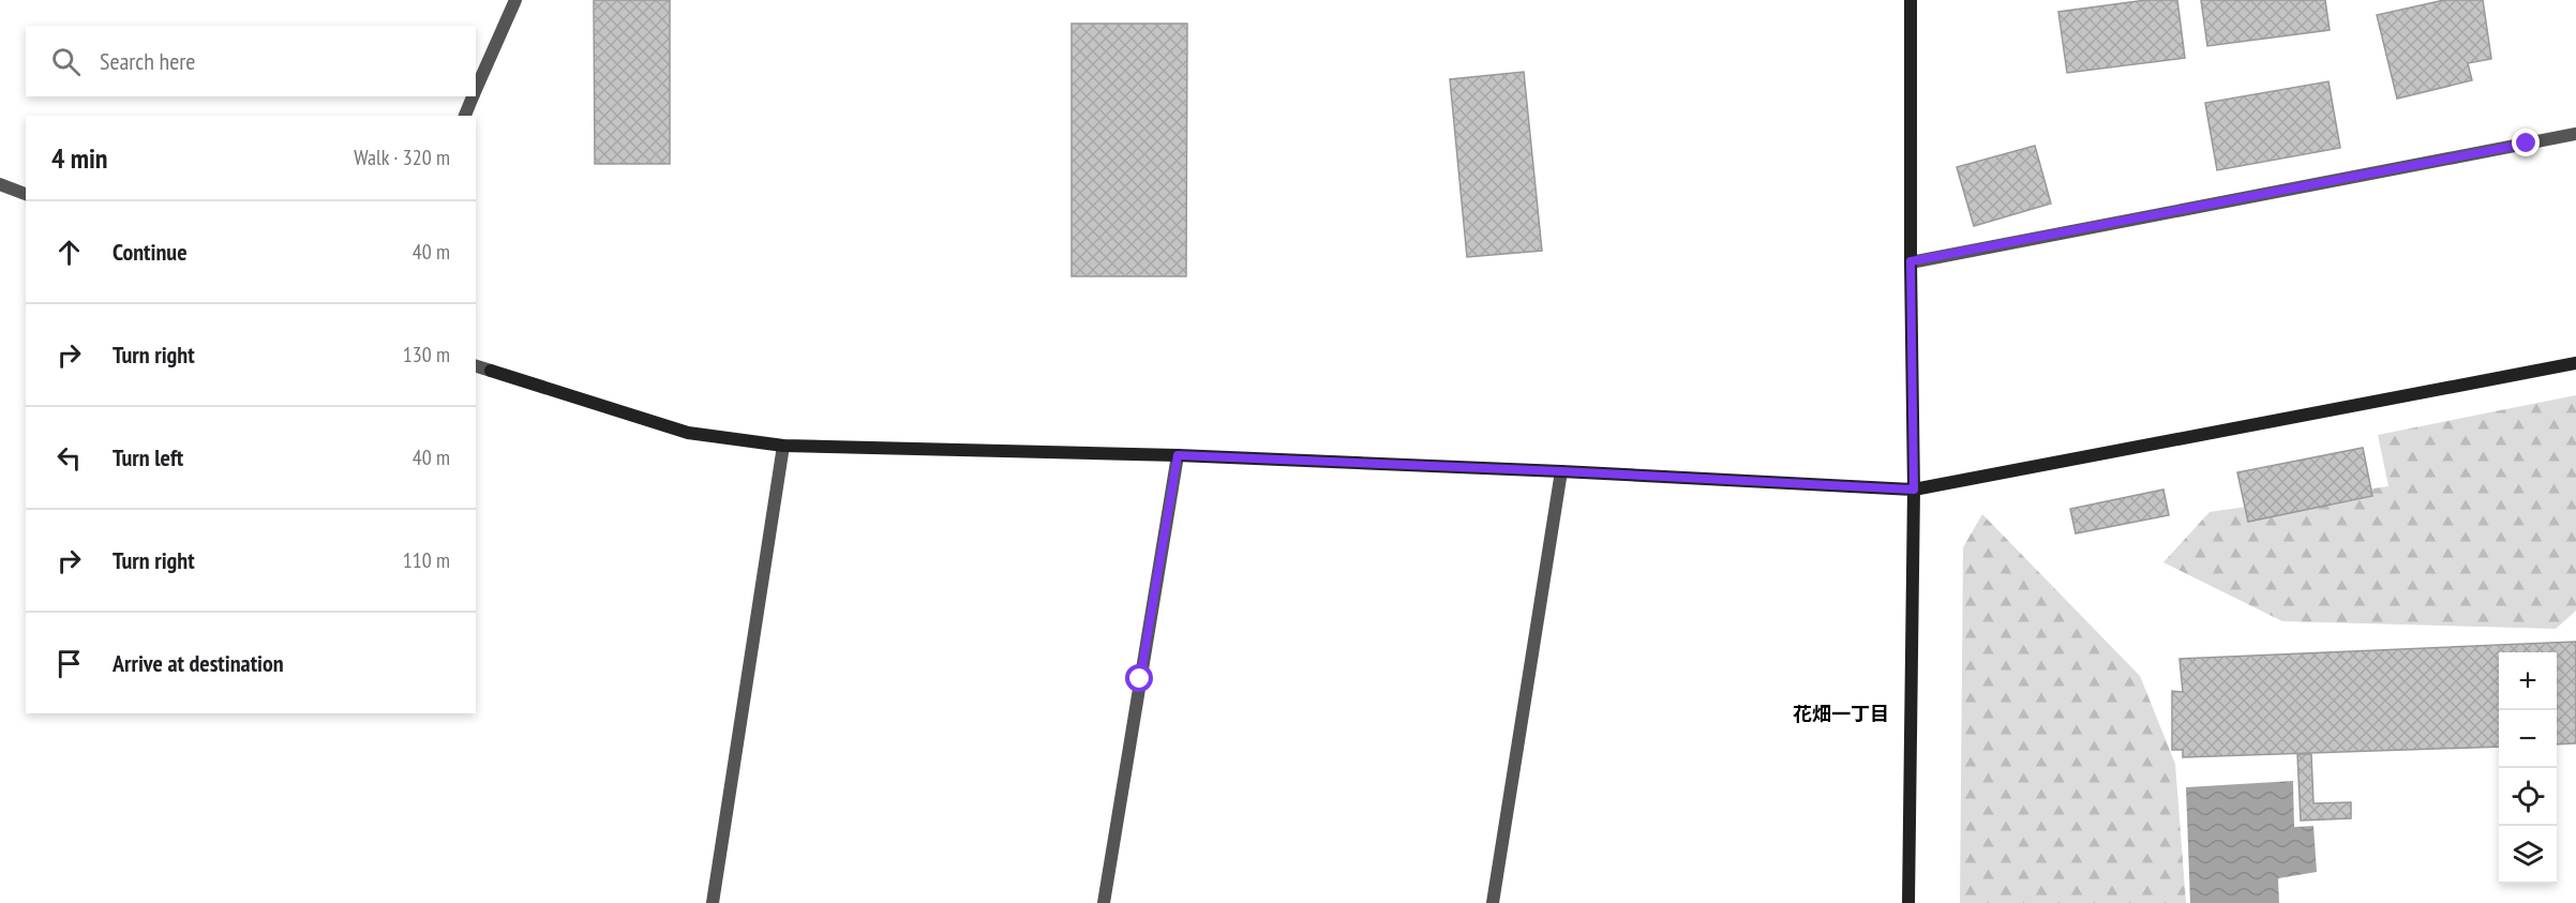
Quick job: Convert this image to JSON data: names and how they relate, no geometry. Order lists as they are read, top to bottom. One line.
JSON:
{"districts":["花畑一丁目"],"page":{"search":"Search here","heading":["4 min","Walk · 320 m"],"list":[["Continue","40 m"],["Turn right","130 m"],["Turn left","40 m"],["Turn right","110 m"],"Arrive at destination"],"map_buttons":["+","−"]}}
